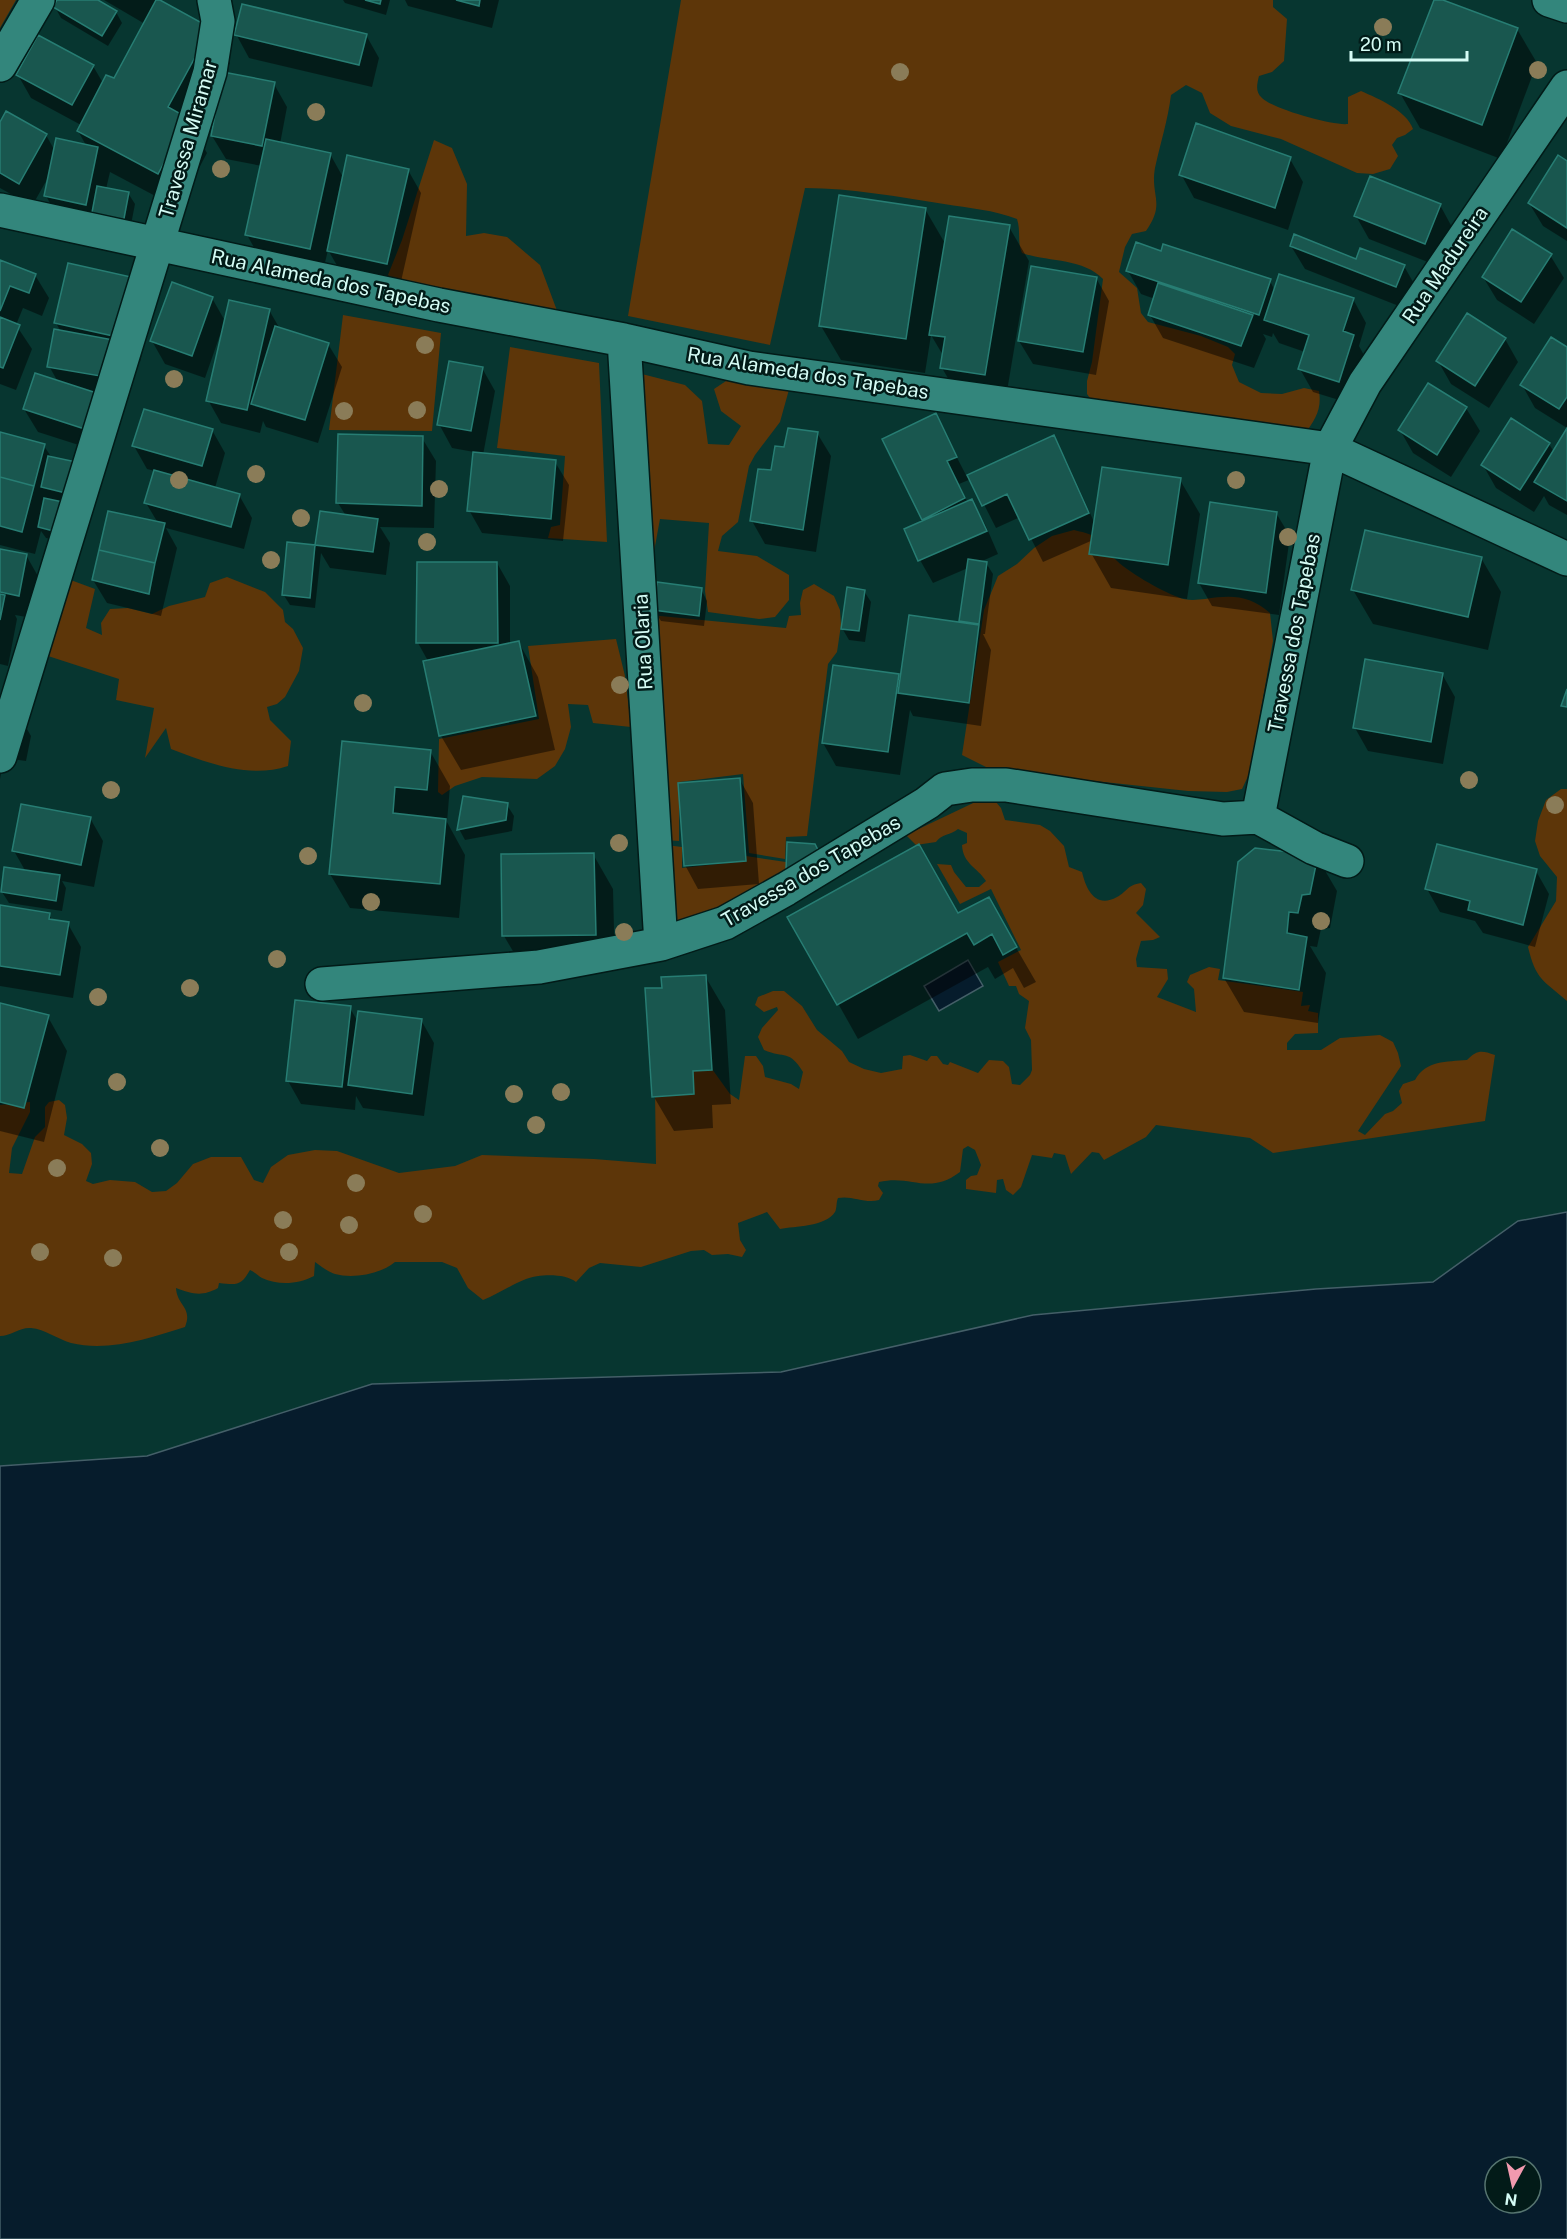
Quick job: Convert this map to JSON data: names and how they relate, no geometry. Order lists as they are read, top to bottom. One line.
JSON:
{"streets":{"street":["Travessa Miramar","Rua Madureira","Rua Alameda dos Tapebas","Travessa dos Tapebas","Rua Olaria"]},"crossings":[["Travessa Miramar","Rua Alameda dos Tapebas"],["Rua Madureira","Rua Alameda dos Tapebas"],["Rua Madureira","Travessa dos Tapebas"],["Rua Alameda dos Tapebas","Travessa dos Tapebas"],["Rua Alameda dos Tapebas","Rua Olaria"],["Travessa dos Tapebas","Rua Olaria"]],"scale_bar":"20 m","north":"bottom"}
